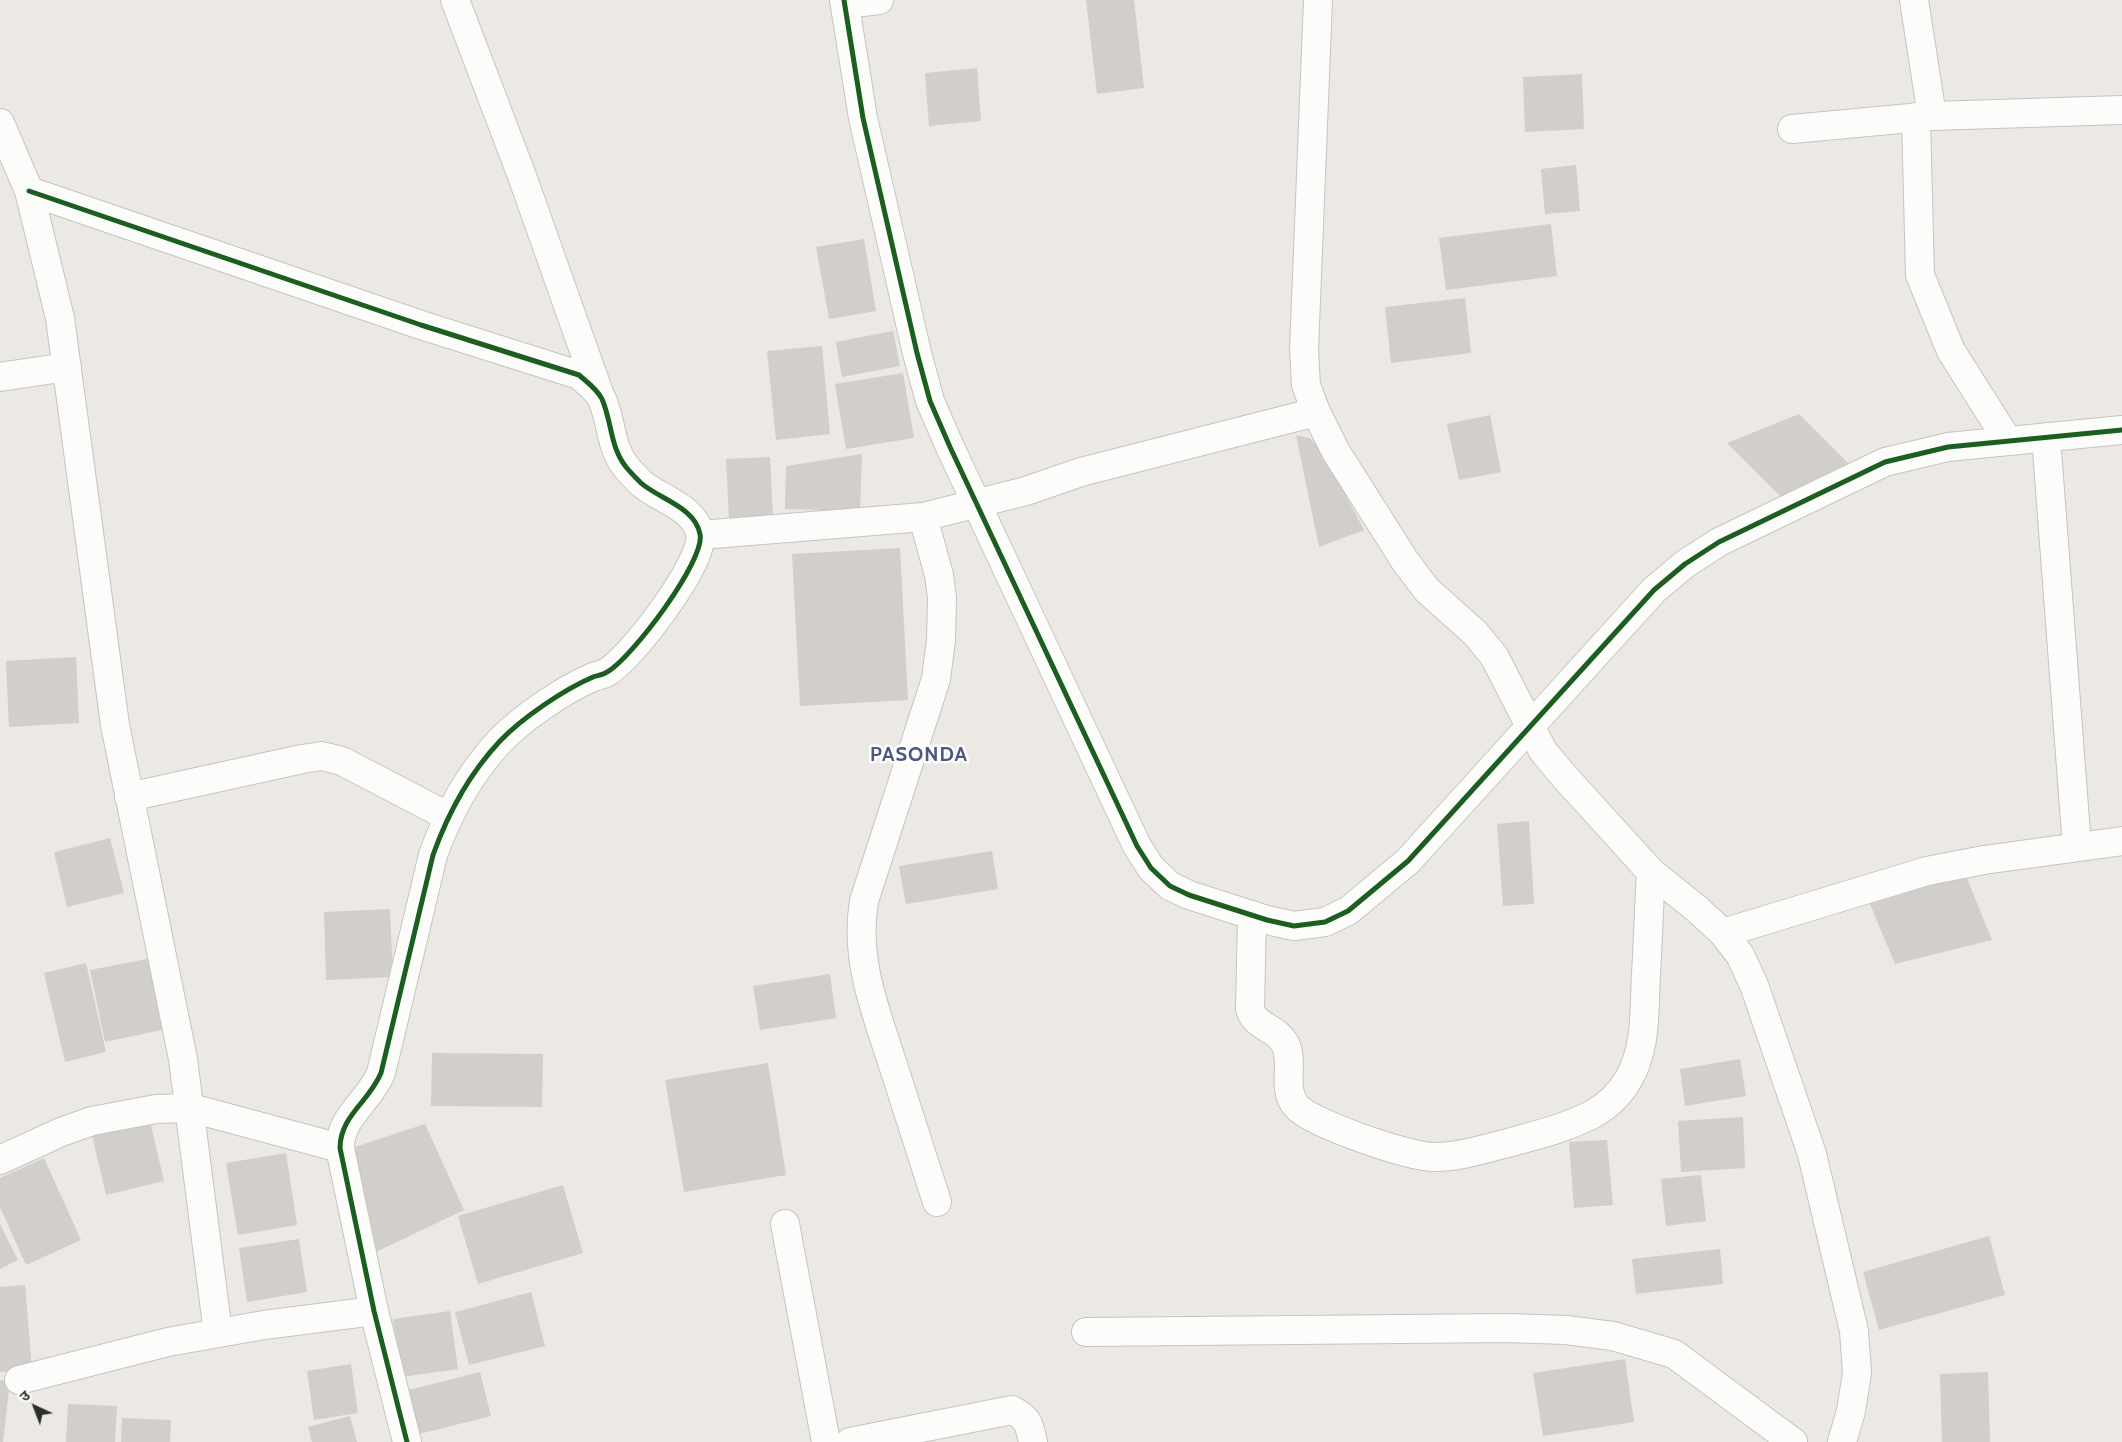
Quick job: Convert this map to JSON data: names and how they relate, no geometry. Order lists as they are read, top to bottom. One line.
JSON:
{"districts":["PASONDA"],"north":"top left"}
